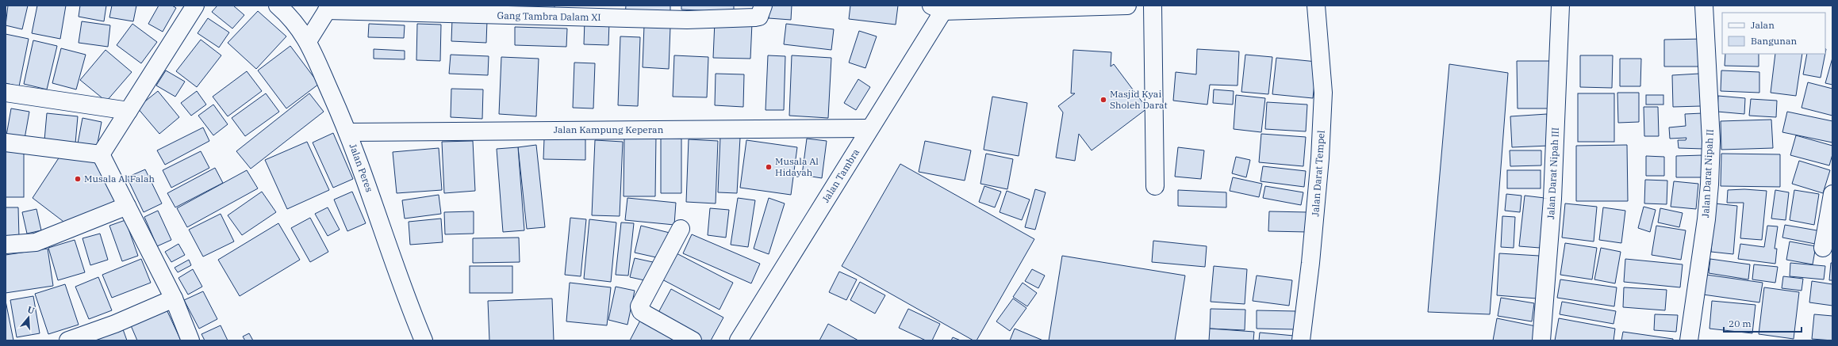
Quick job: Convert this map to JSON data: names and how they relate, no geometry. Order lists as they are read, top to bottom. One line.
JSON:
{"streets":{"street":["Gang Tambra Dalam XI","Jalan Kampung Keperan","Jalan Peres","Jalan Darat Tempel","Jalan Darat Nipah III","Jalan Darat Nipah II","Jalan Tambra"]},"crossings":[["Jalan Kampung Keperan","Jalan Peres"],["Jalan Kampung Keperan","Jalan Tambra"]],"places":["Masjid Kyai Sholeh Darat","Musala Al Hidayah","Musala Al Falah"],"legend":["Jalan","Bangunan"],"scale_bar":"20 m","north":"top"}
